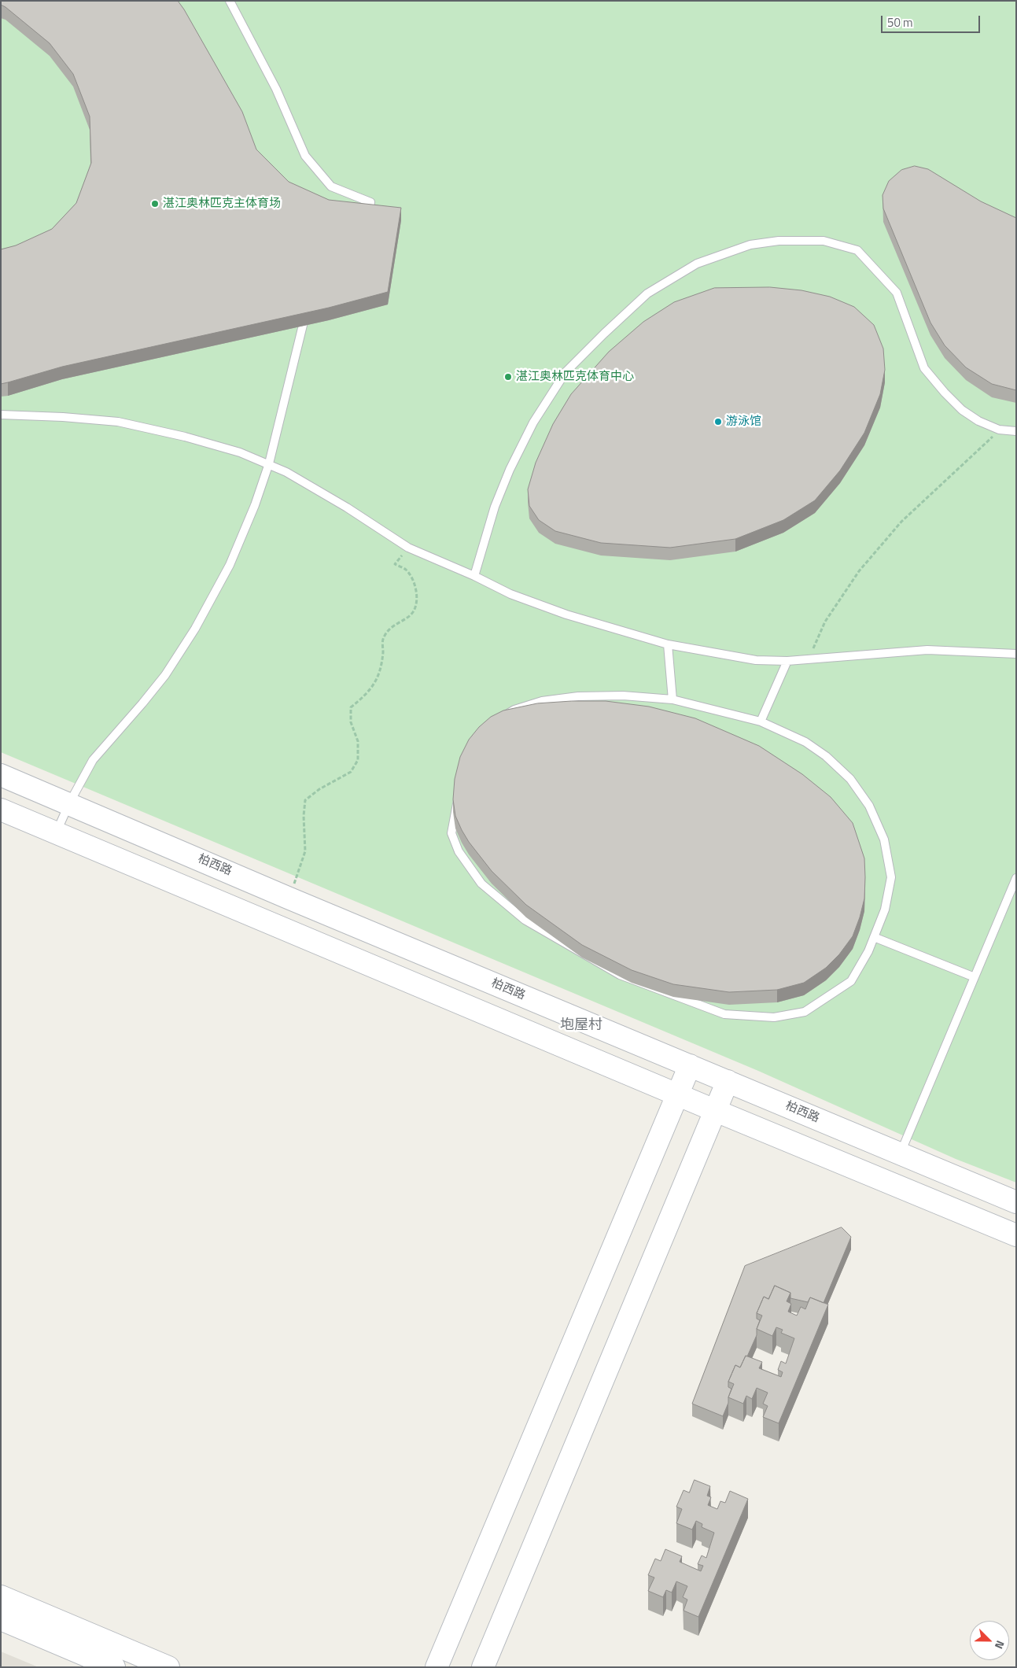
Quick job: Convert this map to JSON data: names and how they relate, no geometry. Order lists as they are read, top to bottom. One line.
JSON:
{"streets":{"main road":["柏西路"]},"districts":["垉屋村"],"places":["湛江奥林匹克主体育场","湛江奥林匹克体育中心","游泳馆"],"scale_bar":"50 m","north":"bottom right"}
